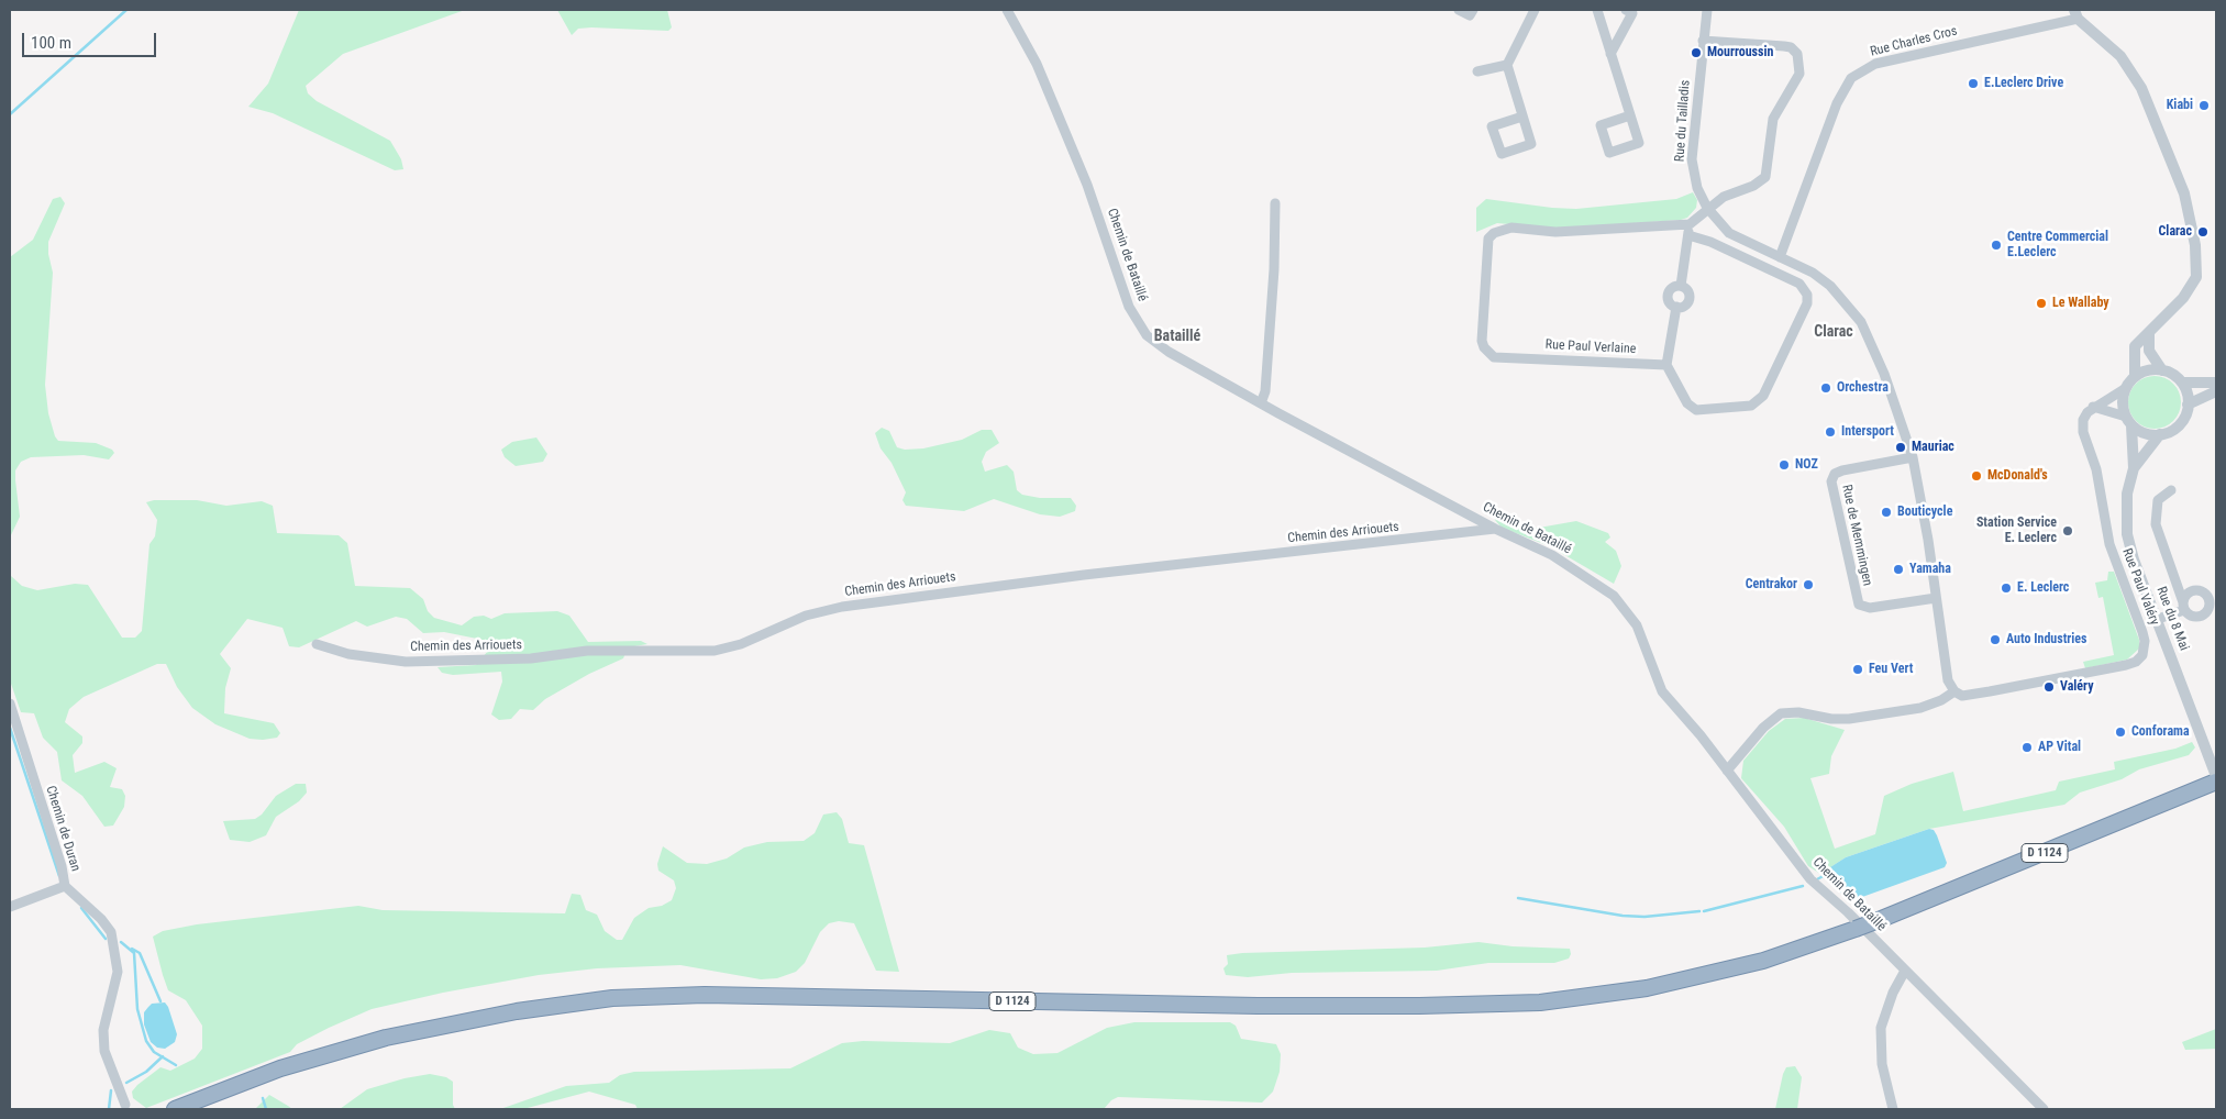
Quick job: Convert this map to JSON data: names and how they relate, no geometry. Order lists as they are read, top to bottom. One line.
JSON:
{"streets":{"highway":["D 1124"],"street":["Rue Charles Cros","Rue du Tailladis","Chemin de Bataillé","Rue Paul Verlaine","Chemin des Arriouets","Rue de Memmingen","Rue Paul Valéry","Rue du 8 Mai","Chemin de Duran"]},"crossings":[["Rue Charles Cros","Rue du Tailladis"],["Rue du Tailladis","Rue de Memmingen"],["Rue du Tailladis","Rue Paul Valéry"],["Chemin de Bataillé","Chemin des Arriouets"],["Rue du 8 Mai","D 1124"]],"districts":["Clarac","Bataillé"],"places":["Mourroussin","E.Leclerc Drive","Kiabi","Clarac","Centre Commercial E.Leclerc","Le Wallaby","Orchestra","Intersport","Mauriac","NOZ","McDonald's","Bouticycle","Station Service E. Leclerc","Yamaha","Centrakor","E. Leclerc","Auto Industries","Feu Vert","Valéry","Conforama","AP Vital"],"scale_bar":"100 m"}
